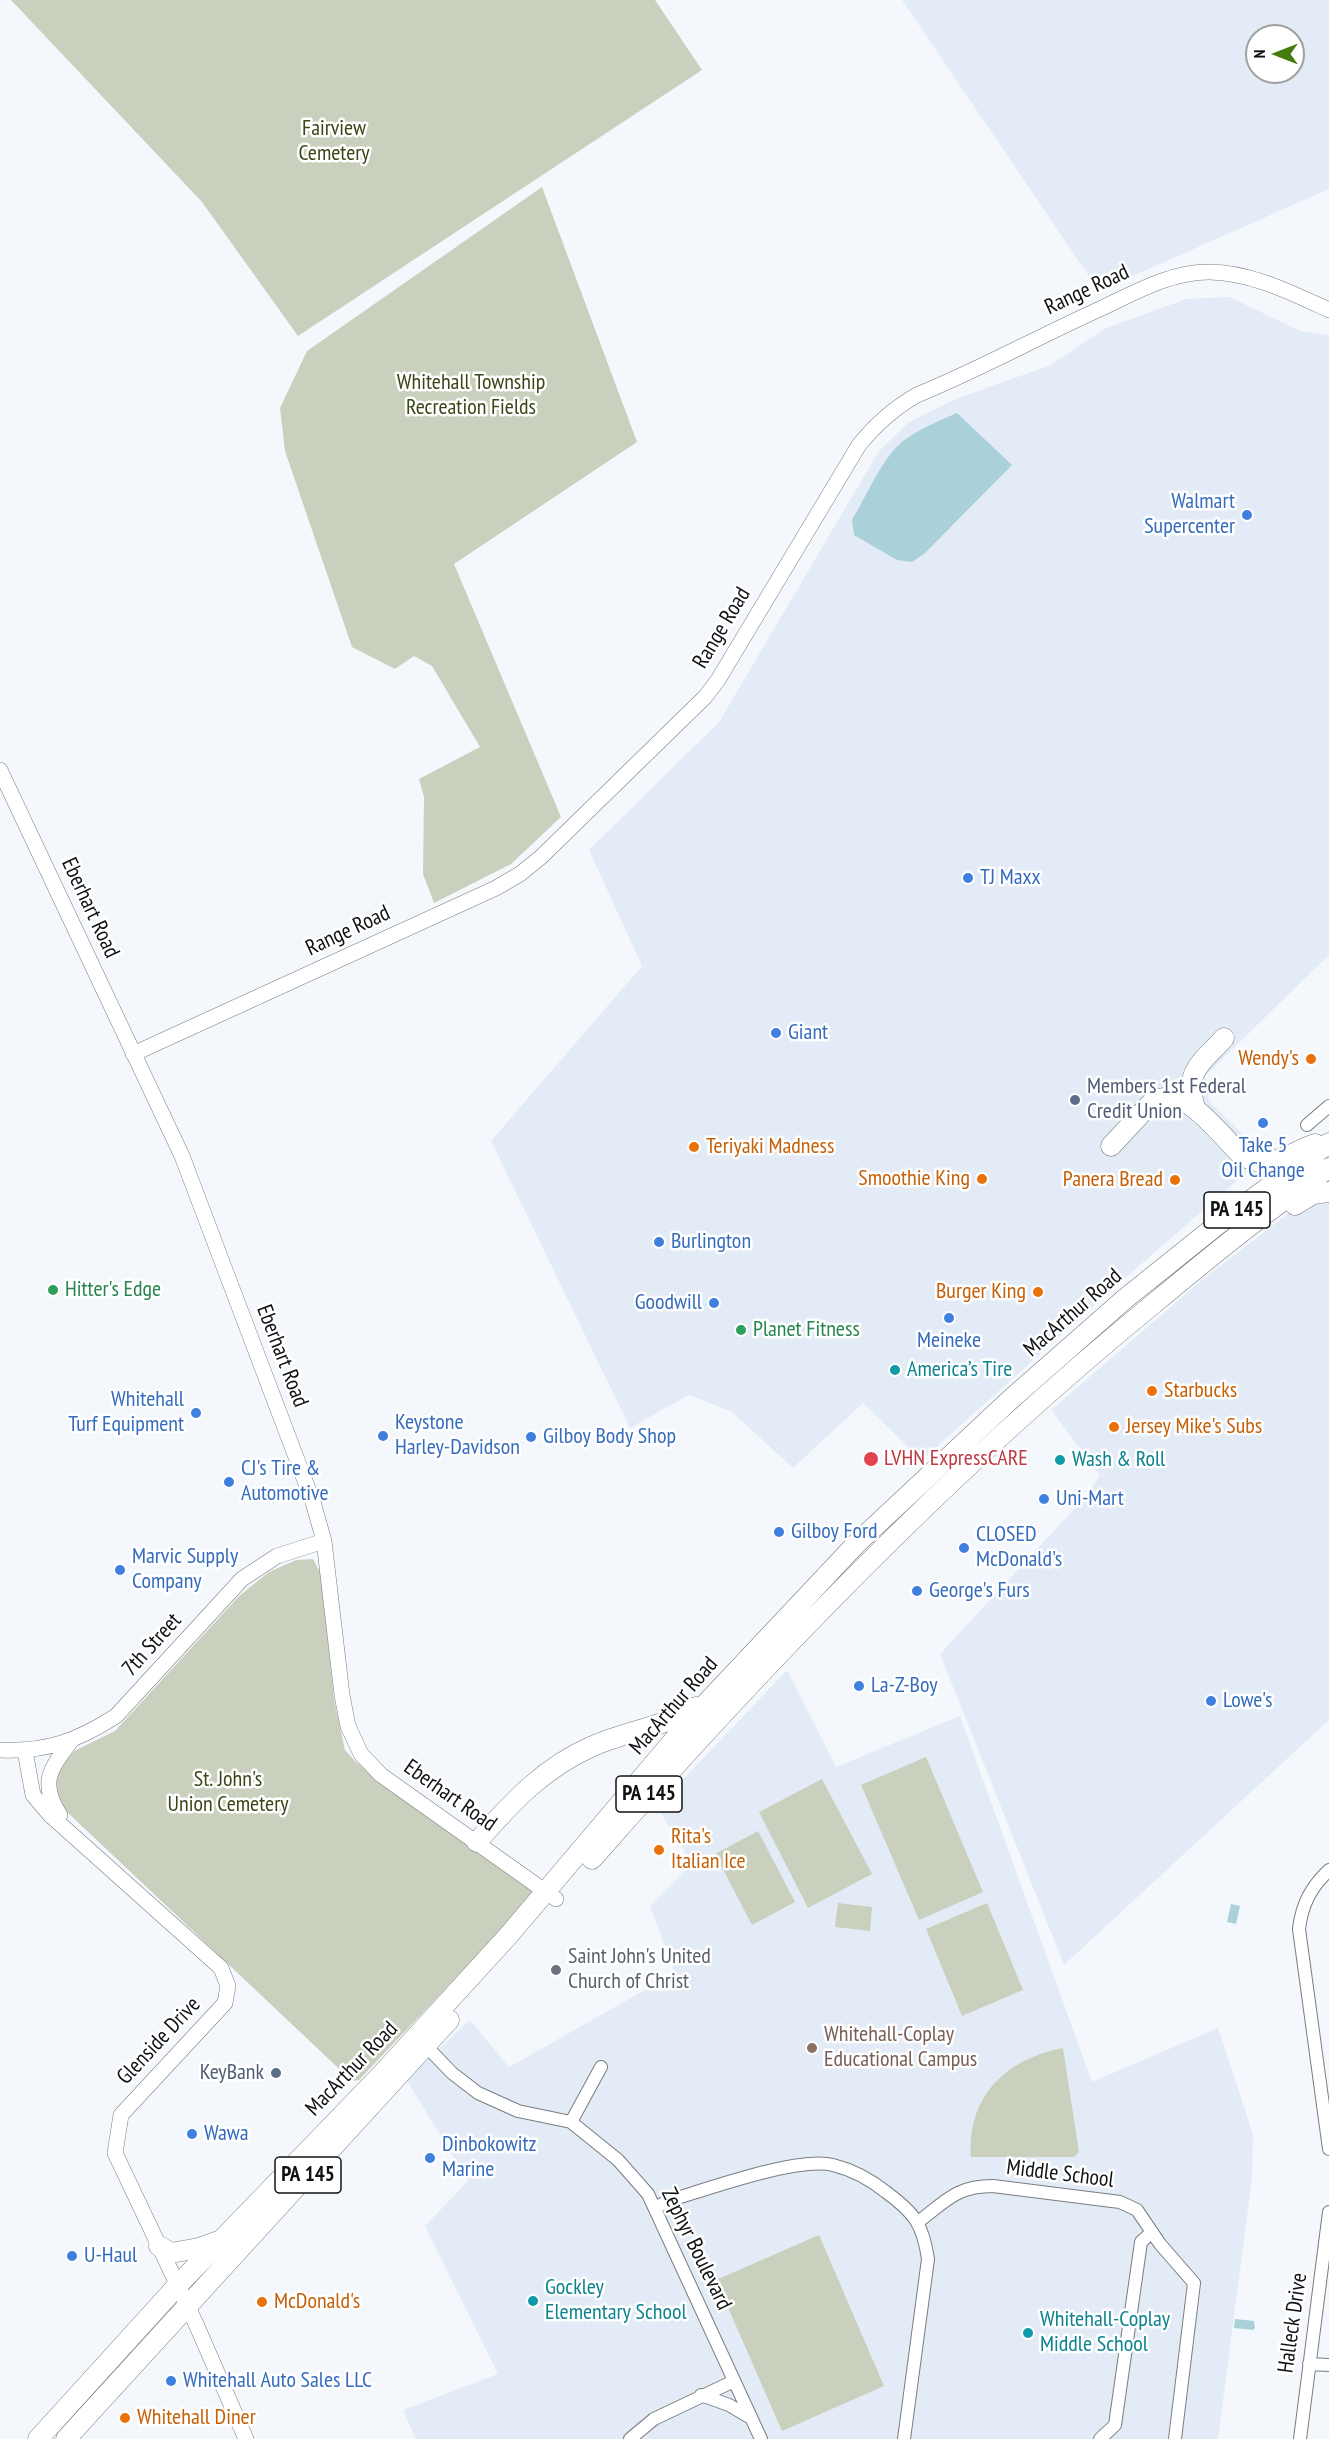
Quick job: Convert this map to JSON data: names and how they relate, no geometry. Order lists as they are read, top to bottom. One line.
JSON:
{"streets":{"highway":["PA 145","MacArthur Road"],"street":["Range Road","Eberhart Road","7th Street","Glenside Drive","Middle School","Zephyr Boulevard","Halleck Drive"]},"crossings":[["Range Road","Eberhart Road"],["Eberhart Road","MacArthur Road"],["Eberhart Road","7th Street"],["MacArthur Road","Glenside Drive"],["MacArthur Road","Zephyr Boulevard"],["7th Street","Glenside Drive"]],"parks":["Fairview Cemetery","Whitehall Township Recreation Fields","St. John's Union Cemetery"],"places":["Walmart Supercenter","TJ Maxx","Giant","Wendy's","Members 1st Federal Credit Union","Take 5 Oil Change","Teriyaki Madness","Smoothie King","Panera Bread","Burlington","Hitter's Edge","Burger King","Goodwill","Meineke","Planet Fitness","America’s Tire","Starbucks","Whitehall Turf Equipment","Jersey Mike's Subs","Keystone Harley-Davidson","Gilboy Body Shop","LVHN ExpressCARE","Wash & Roll","CJ's Tire & Automotive","Uni-Mart","Gilboy Ford","CLOSED McDonald's","Marvic Supply Company","George's Furs","La-Z-Boy","Lowe's","Rita's Italian Ice","Saint John's United Church of Christ","Whitehall-Coplay Educational Campus","KeyBank","Wawa","Dinbokowitz Marine","U-Haul","Gockley Elementary School","McDonald's","Whitehall-Coplay Middle School","Whitehall Auto Sales LLC","Whitehall Diner"],"north":"left"}
